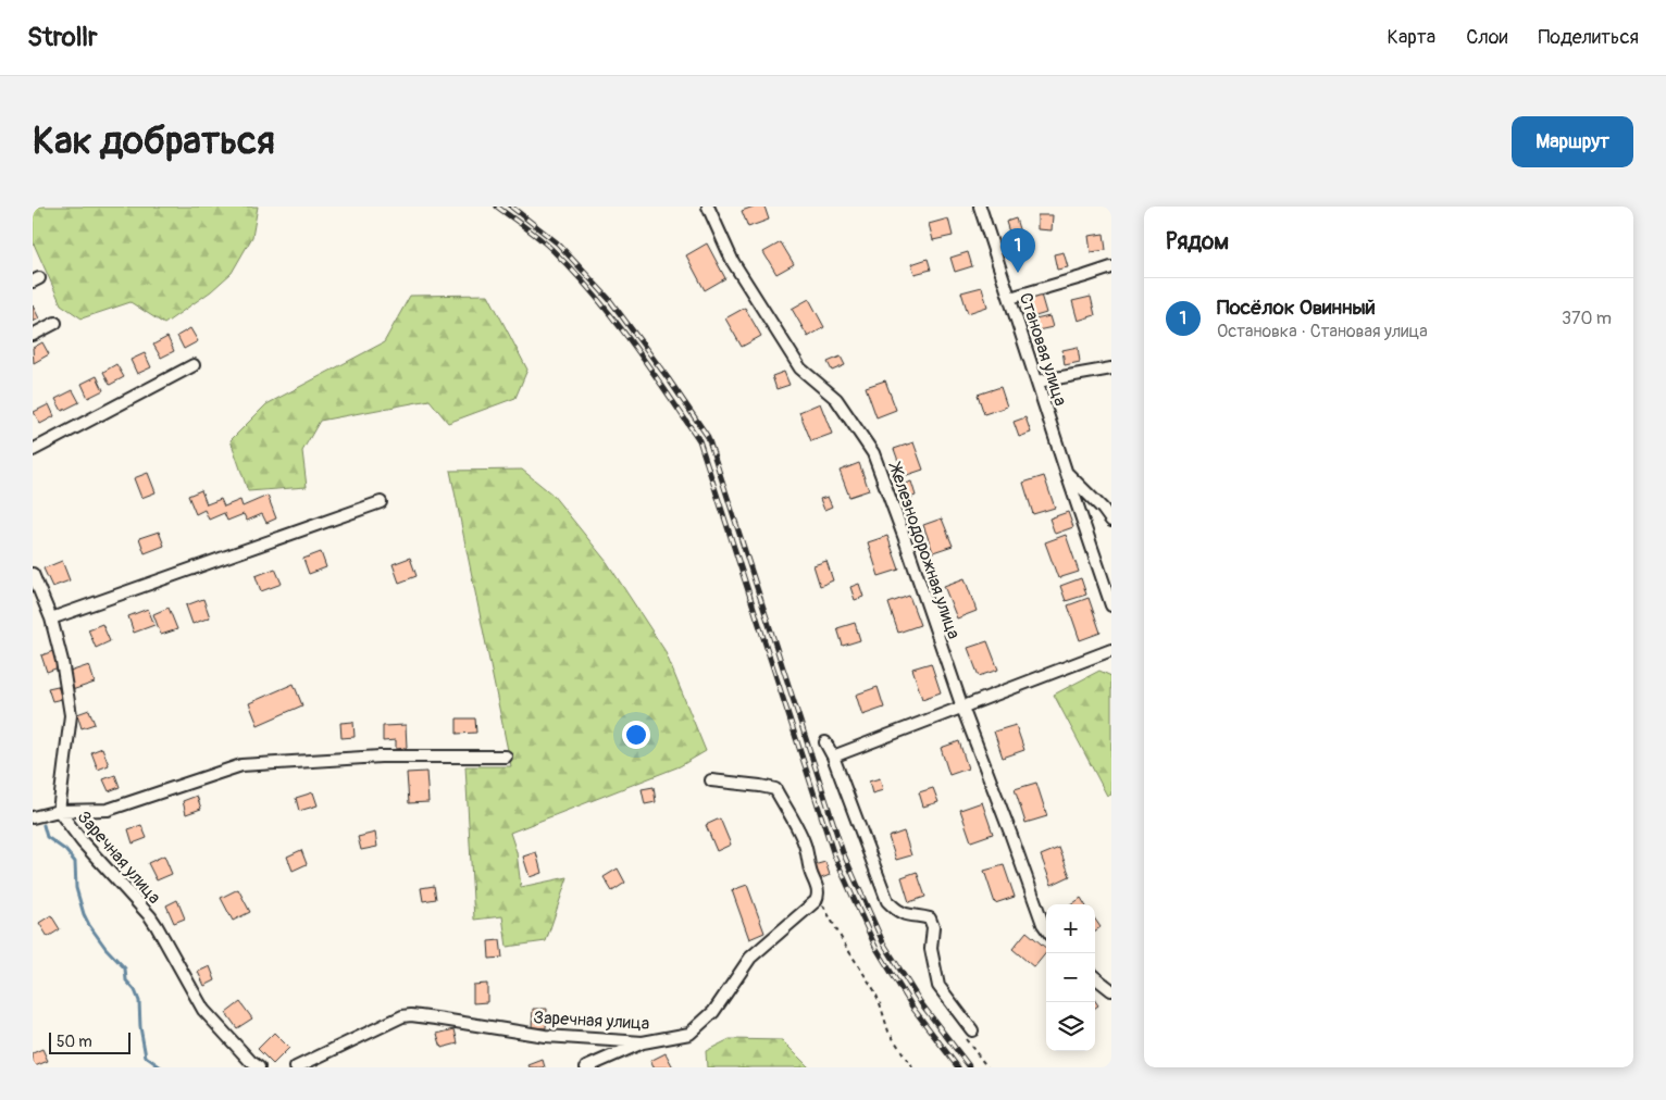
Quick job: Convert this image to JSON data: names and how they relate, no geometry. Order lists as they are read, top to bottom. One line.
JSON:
{"streets":{"street":["Становая улица","Железнодорожная улица","Заречная улица"]},"scale_bar":"50 m","page":{"header":"Strollr","nav":["Карта","Слои","Поделиться"],"buttons":"Маршрут","title":"Как добраться","heading":"Рядом","pins":"1","list":[{"mark":"1","name":"Посёлок Овинный","note":"Остановка · Становая улица","value":"370 m"}],"map_buttons":["+","−"],"scale":"50 m"}}
